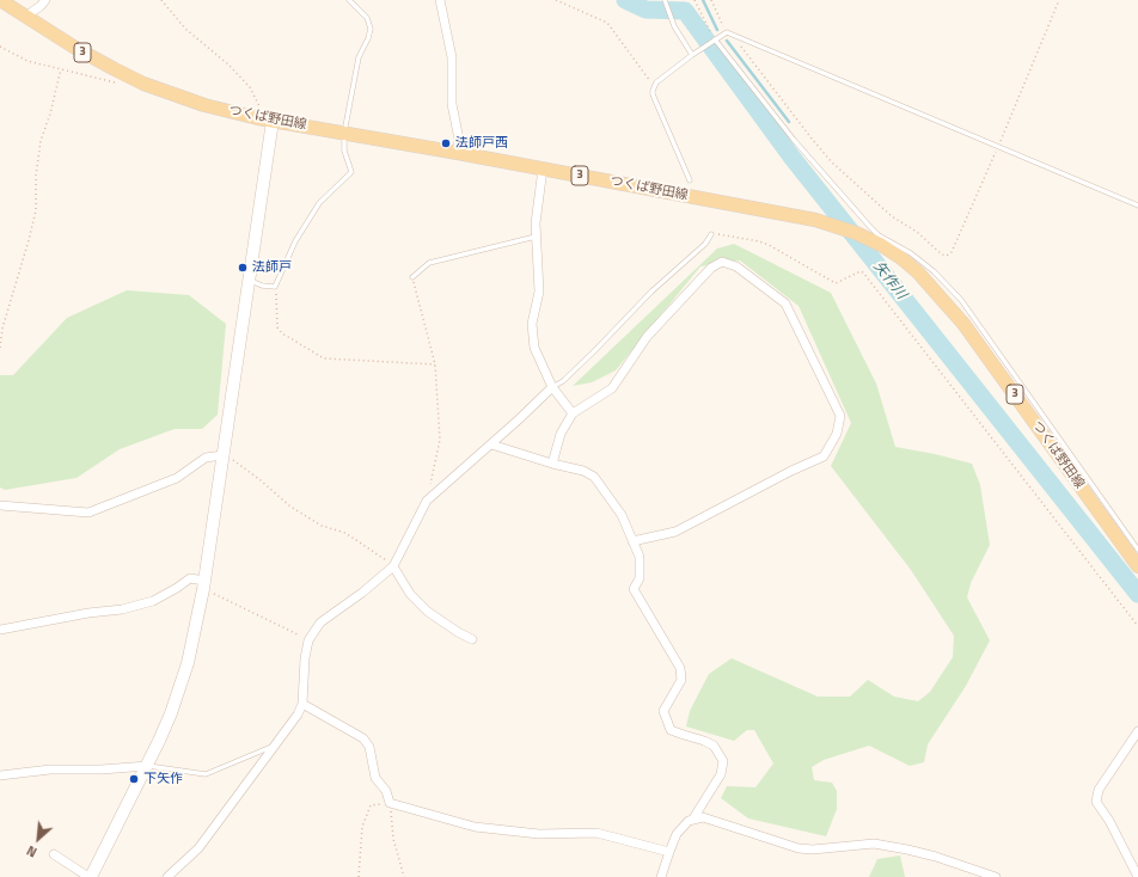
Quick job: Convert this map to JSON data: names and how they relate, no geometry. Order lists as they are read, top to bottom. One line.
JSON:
{"streets":{"main road":["3","つくば野田線"]},"water":["矢作川"],"places":["法師戸西","法師戸","下矢作"],"north":"bottom left"}
